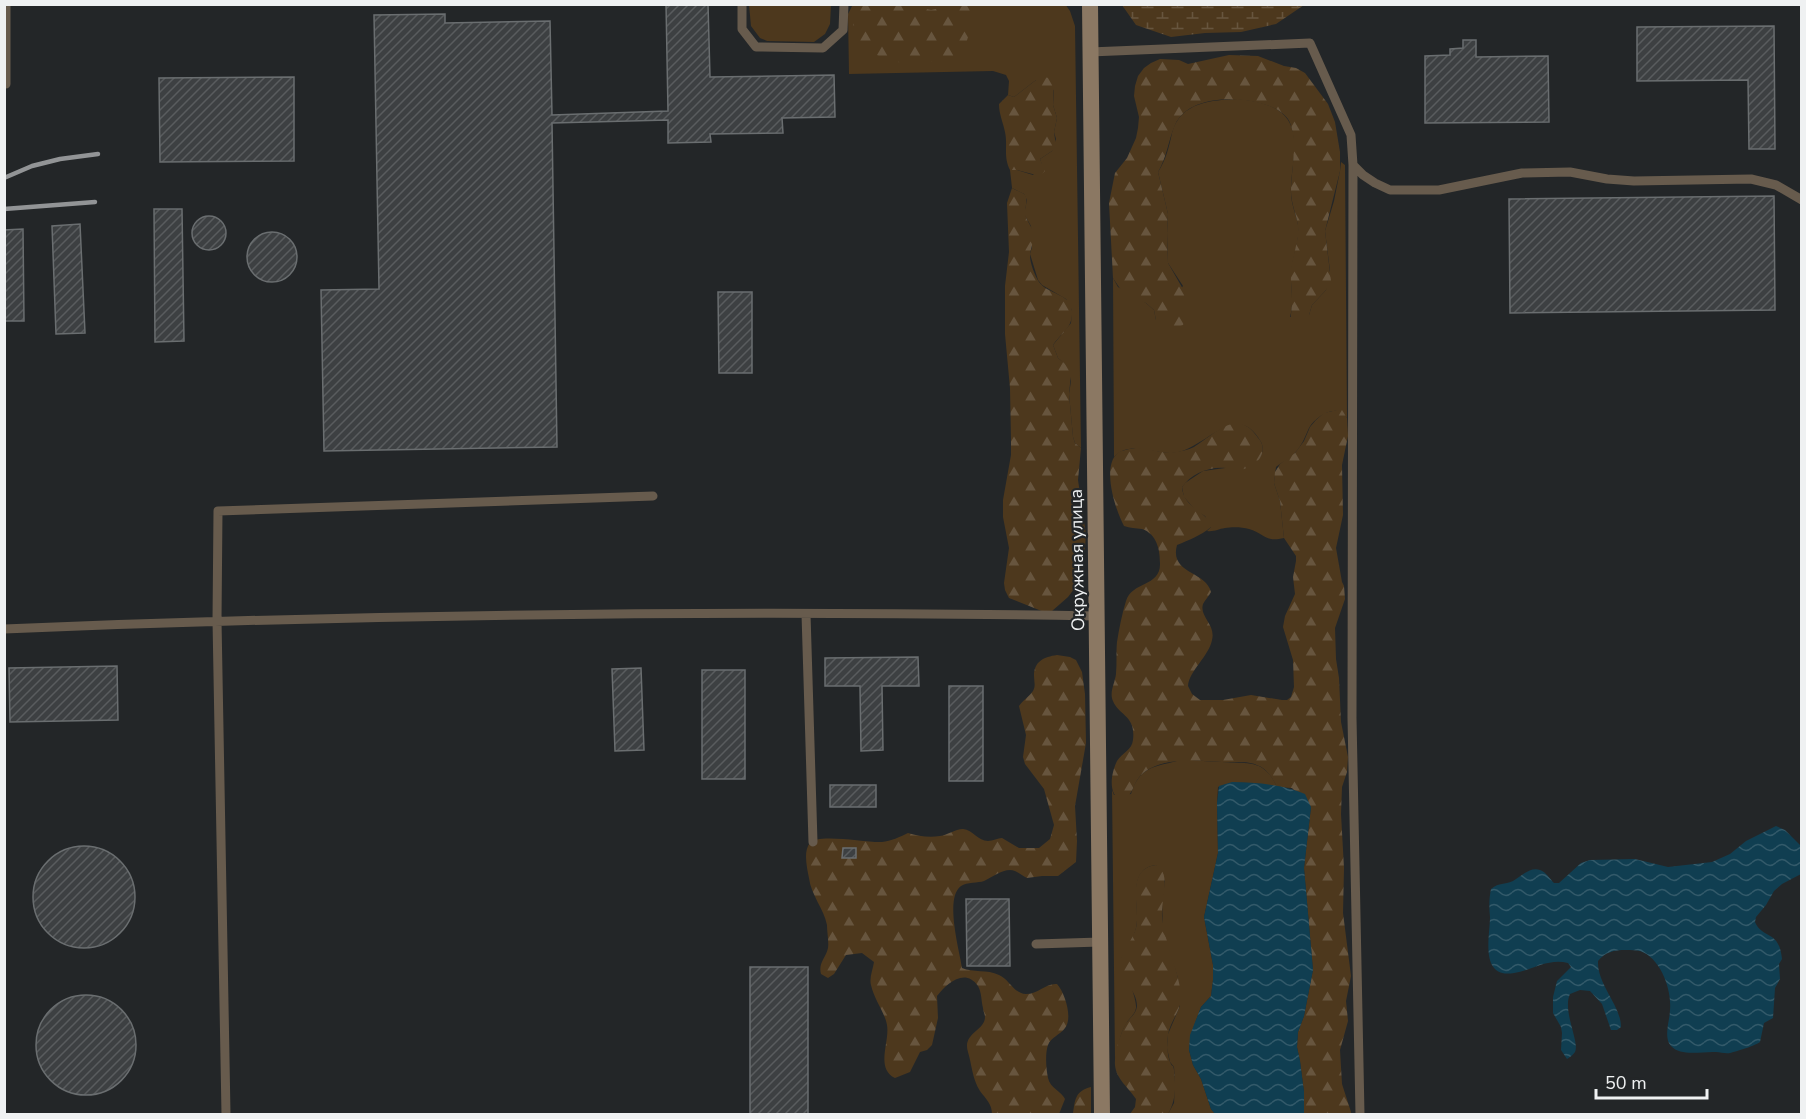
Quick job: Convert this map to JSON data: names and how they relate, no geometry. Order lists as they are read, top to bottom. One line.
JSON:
{"streets":{"main road":["Окружная улица"]},"scale_bar":"50 m"}
